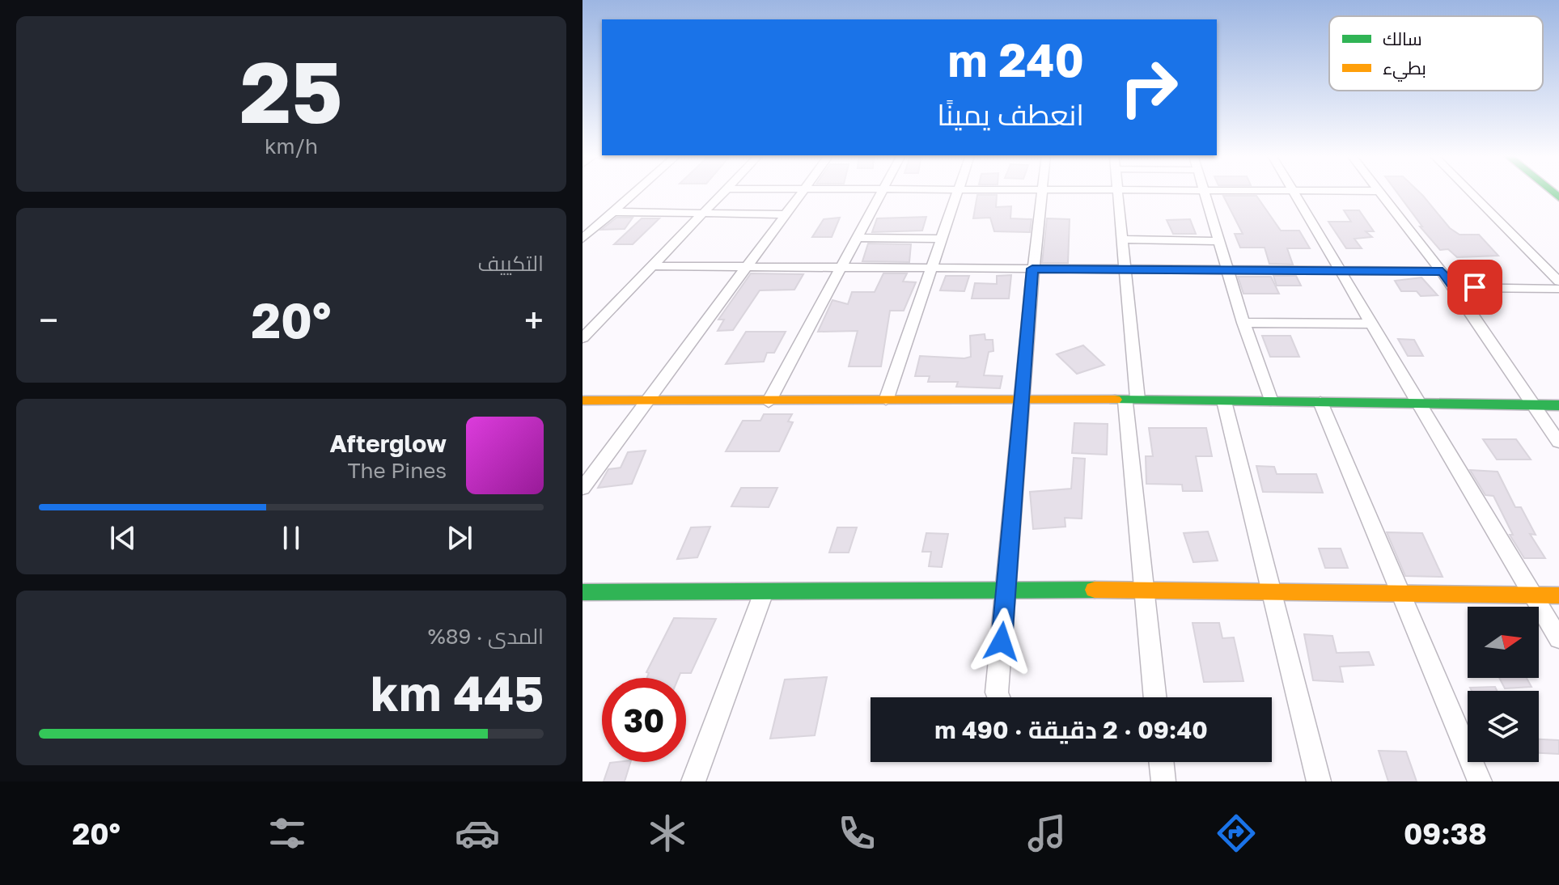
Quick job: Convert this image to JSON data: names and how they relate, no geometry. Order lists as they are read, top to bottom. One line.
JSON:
{"legend":["سالك","بطيء"],"north":"right","page":{"tile":[["25","km/h"],"التكييف",["المدى · 89%","445 km"]],"turn":["240 m","انعطف يمينًا"],"heat":["−","20°","+"],"song":["Afterglow","The Pines"],"limit":"30","trip":"09:40 · 2 دقيقة · 490 m","tabs":["09:38","20°"]}}
